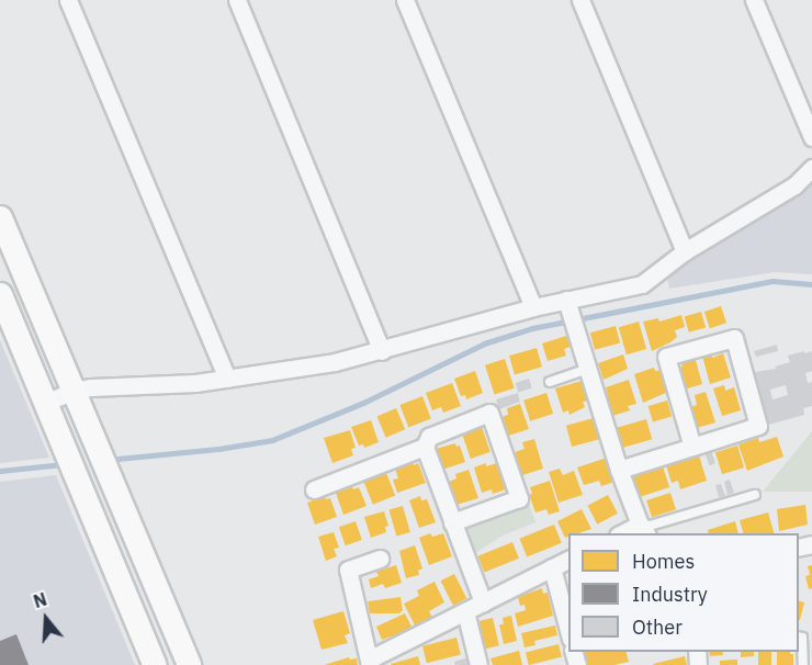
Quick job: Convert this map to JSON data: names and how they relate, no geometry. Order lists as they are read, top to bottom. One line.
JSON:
{"legend":["Homes","Industry","Other"],"north":"top"}
